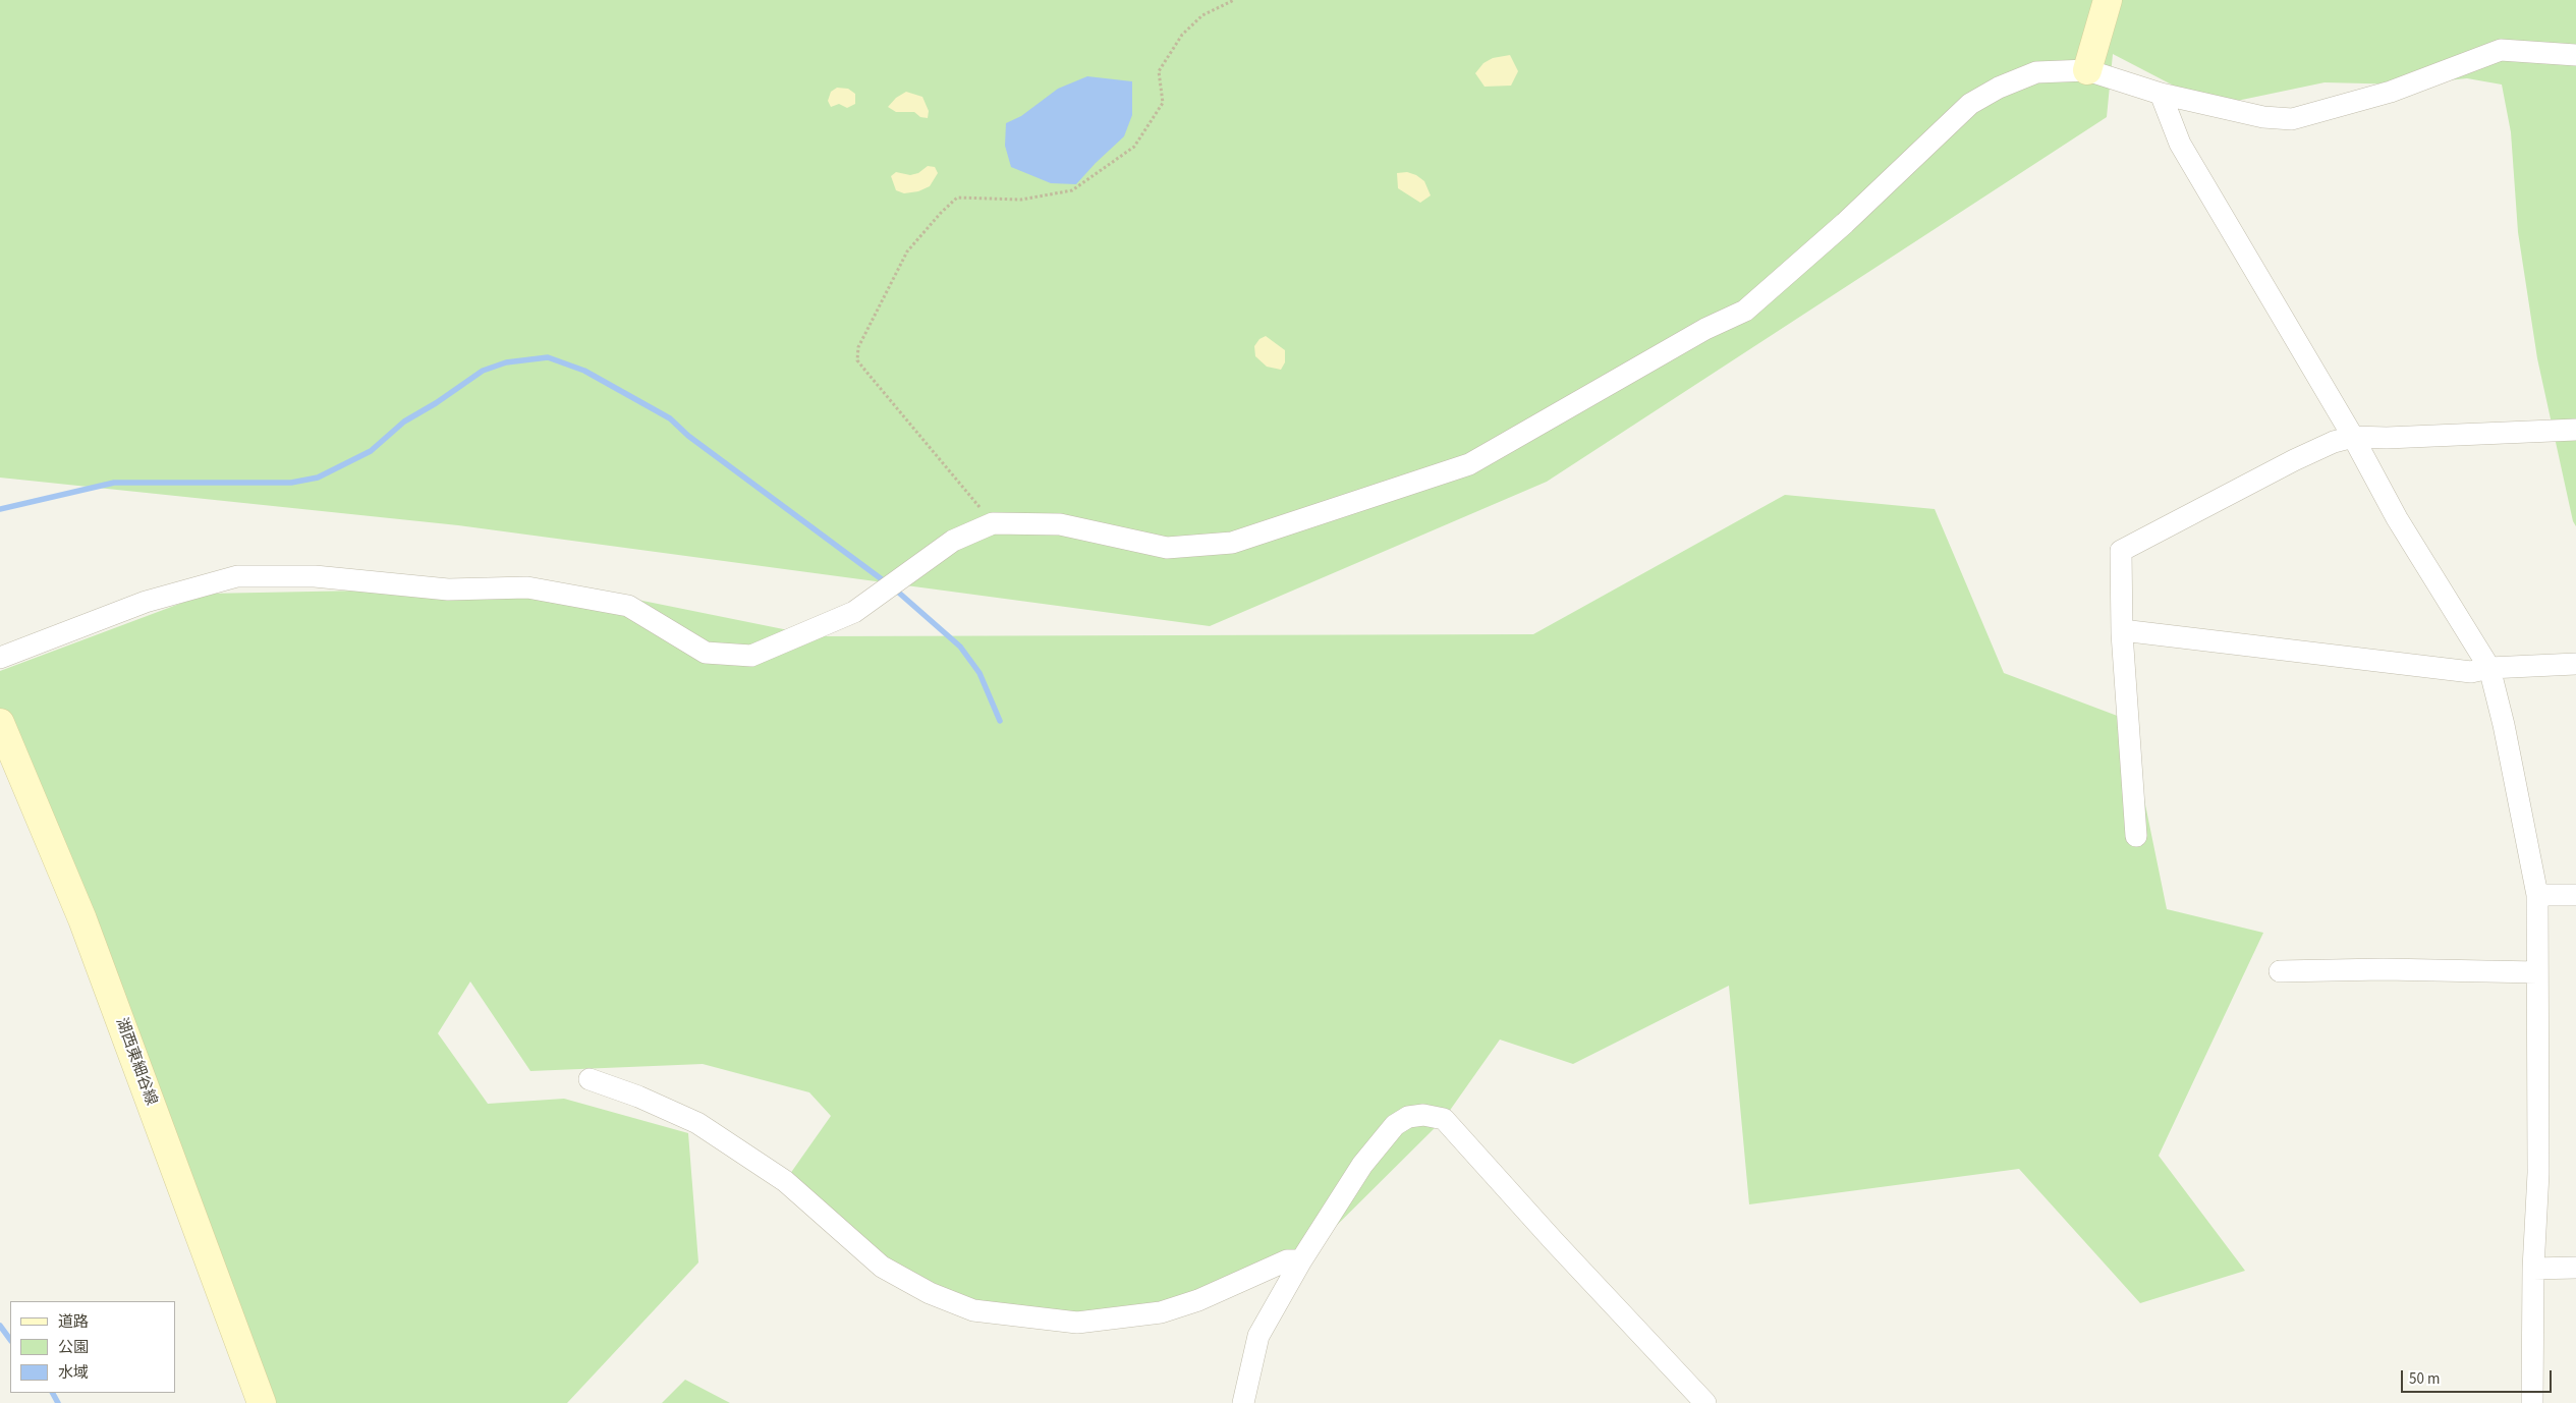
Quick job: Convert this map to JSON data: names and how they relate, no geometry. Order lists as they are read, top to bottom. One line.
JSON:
{"streets":{"main road":["湖西東細谷線"]},"legend":["道路","公園","水域"],"scale_bar":"50 m"}
